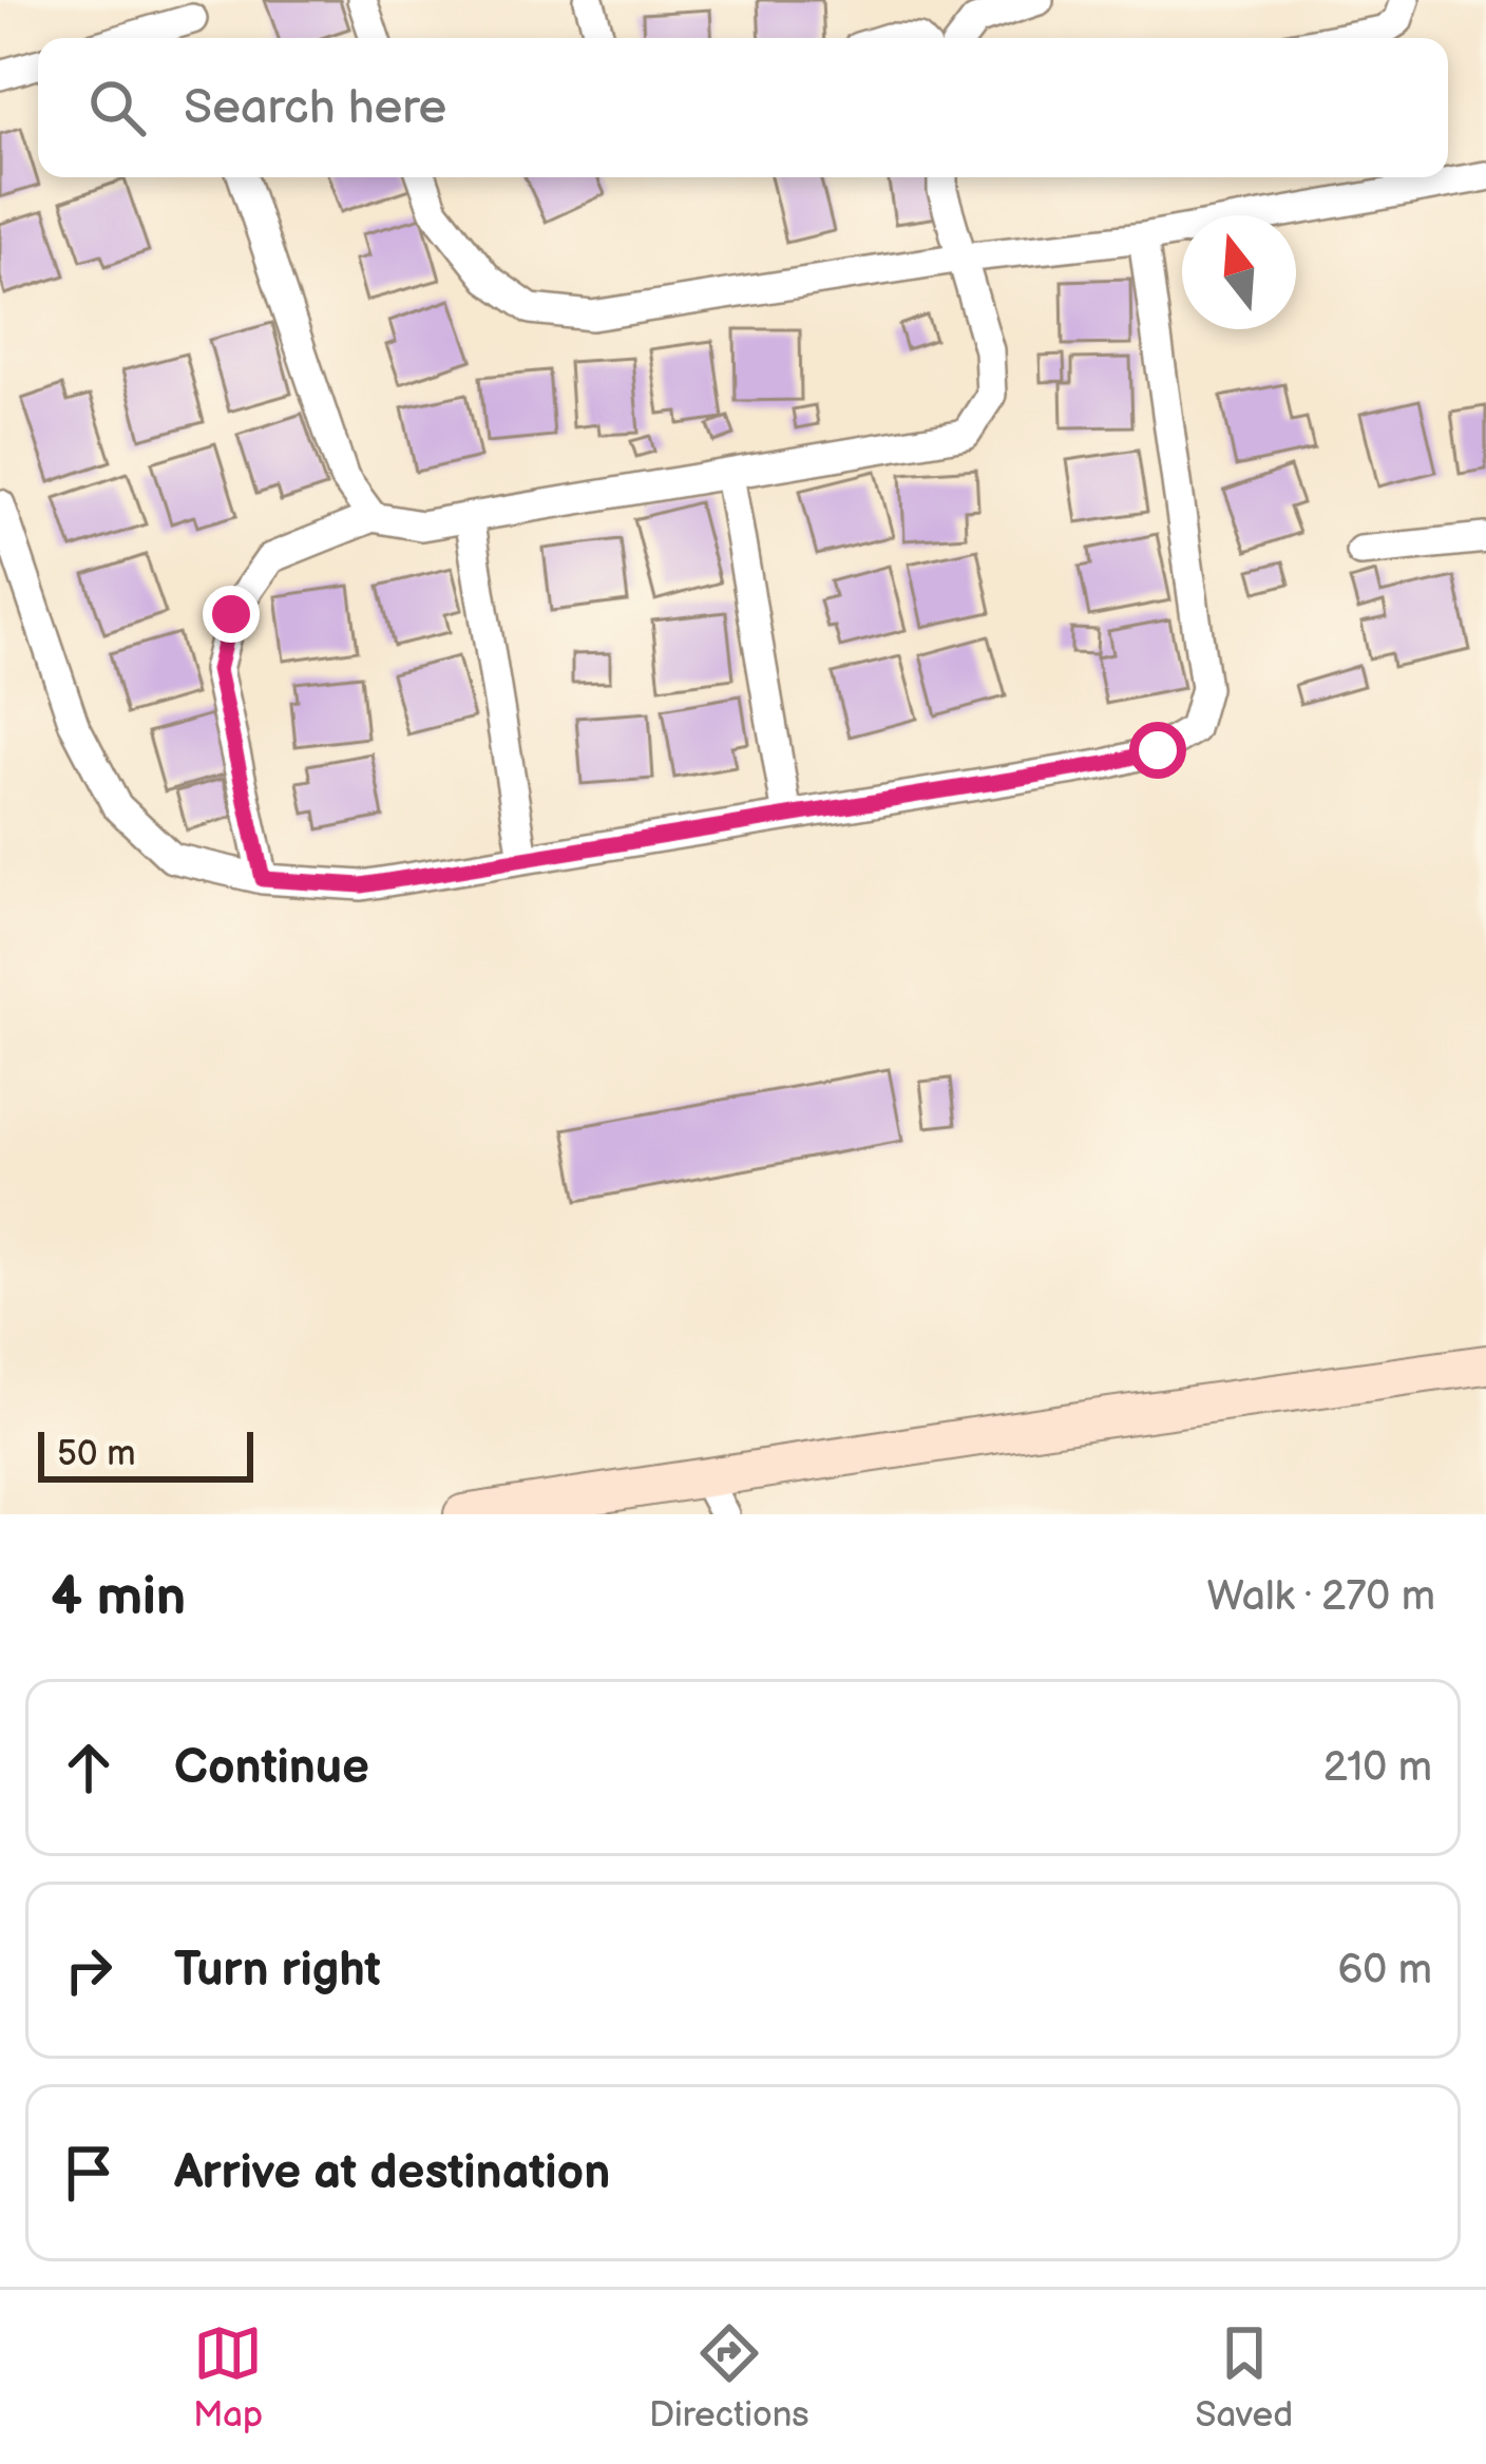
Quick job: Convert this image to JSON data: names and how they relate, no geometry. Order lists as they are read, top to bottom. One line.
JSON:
{"scale_bar":"50 m","north":"top","page":{"search":"Search here","scale":"50 m","heading":["4 min","Walk · 270 m"],"list":[["Continue","210 m"],["Turn right","60 m"],"Arrive at destination"],"nav":["Map","Directions","Saved"]}}
